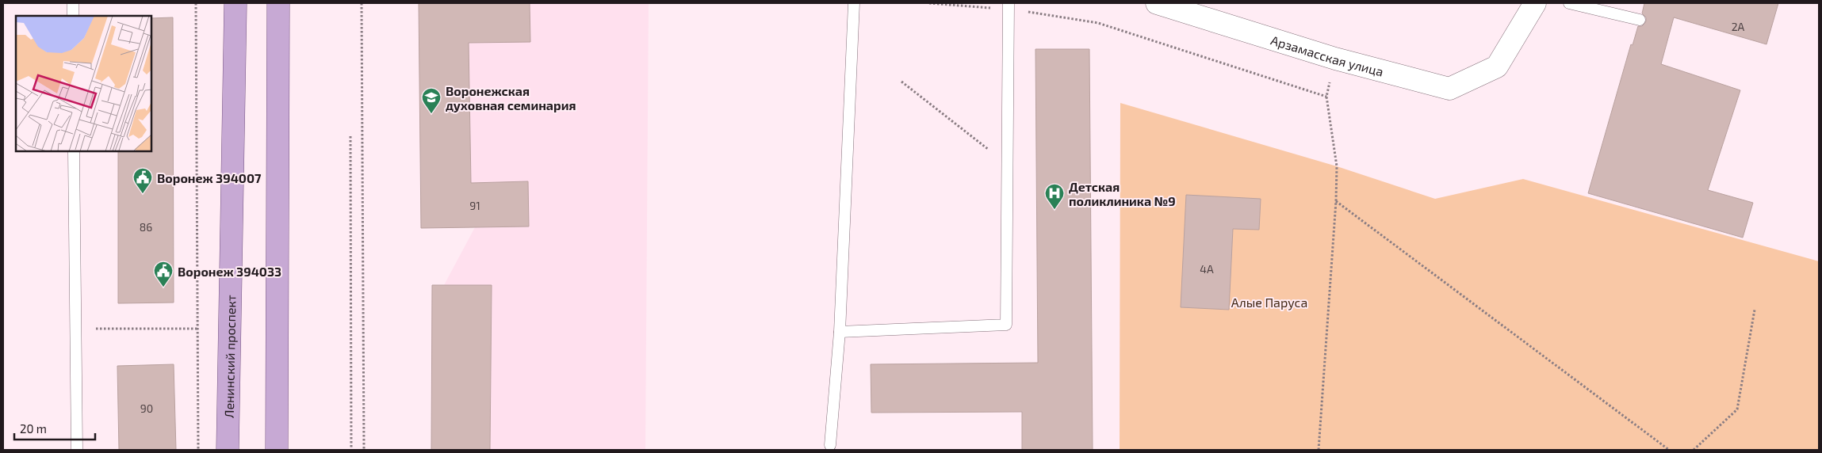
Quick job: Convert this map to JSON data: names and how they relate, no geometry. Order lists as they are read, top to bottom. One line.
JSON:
{"streets":{"main road":["Ленинский проспект"],"street":["Арзамасская улица"]},"parks":["Алые Паруса"],"places":{"school or university":["Воронежская духовная семинария"],"public building":["Воронеж 394007","Воронеж 394033"],"hospital":["Детская поликлиника №9"]},"house_numbers":["2А","91","86","4А","90"],"scale_bar":"20 m"}
